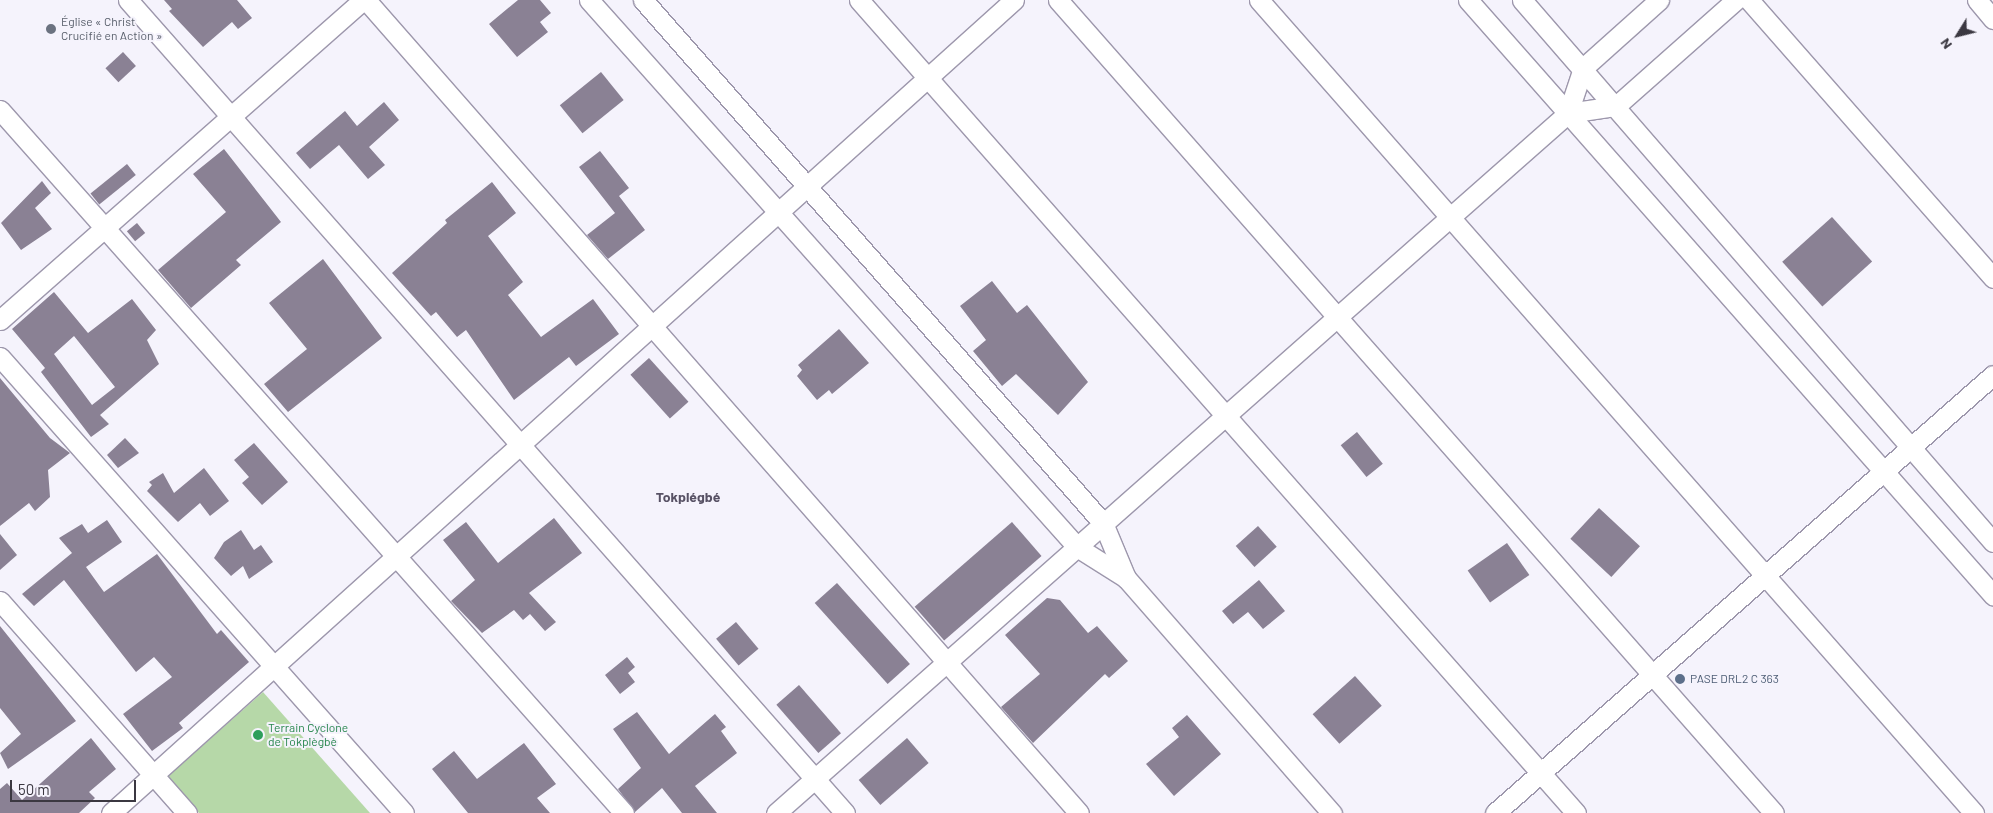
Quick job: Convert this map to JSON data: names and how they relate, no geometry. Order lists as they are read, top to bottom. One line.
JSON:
{"districts":["Tokplégbé"],"places":["Église « Christ Crucifié en Action »","PASE DRL2 C 363","Terrain Cyclone de Tokplègbè"],"scale_bar":"50 m","north":"bottom left"}
